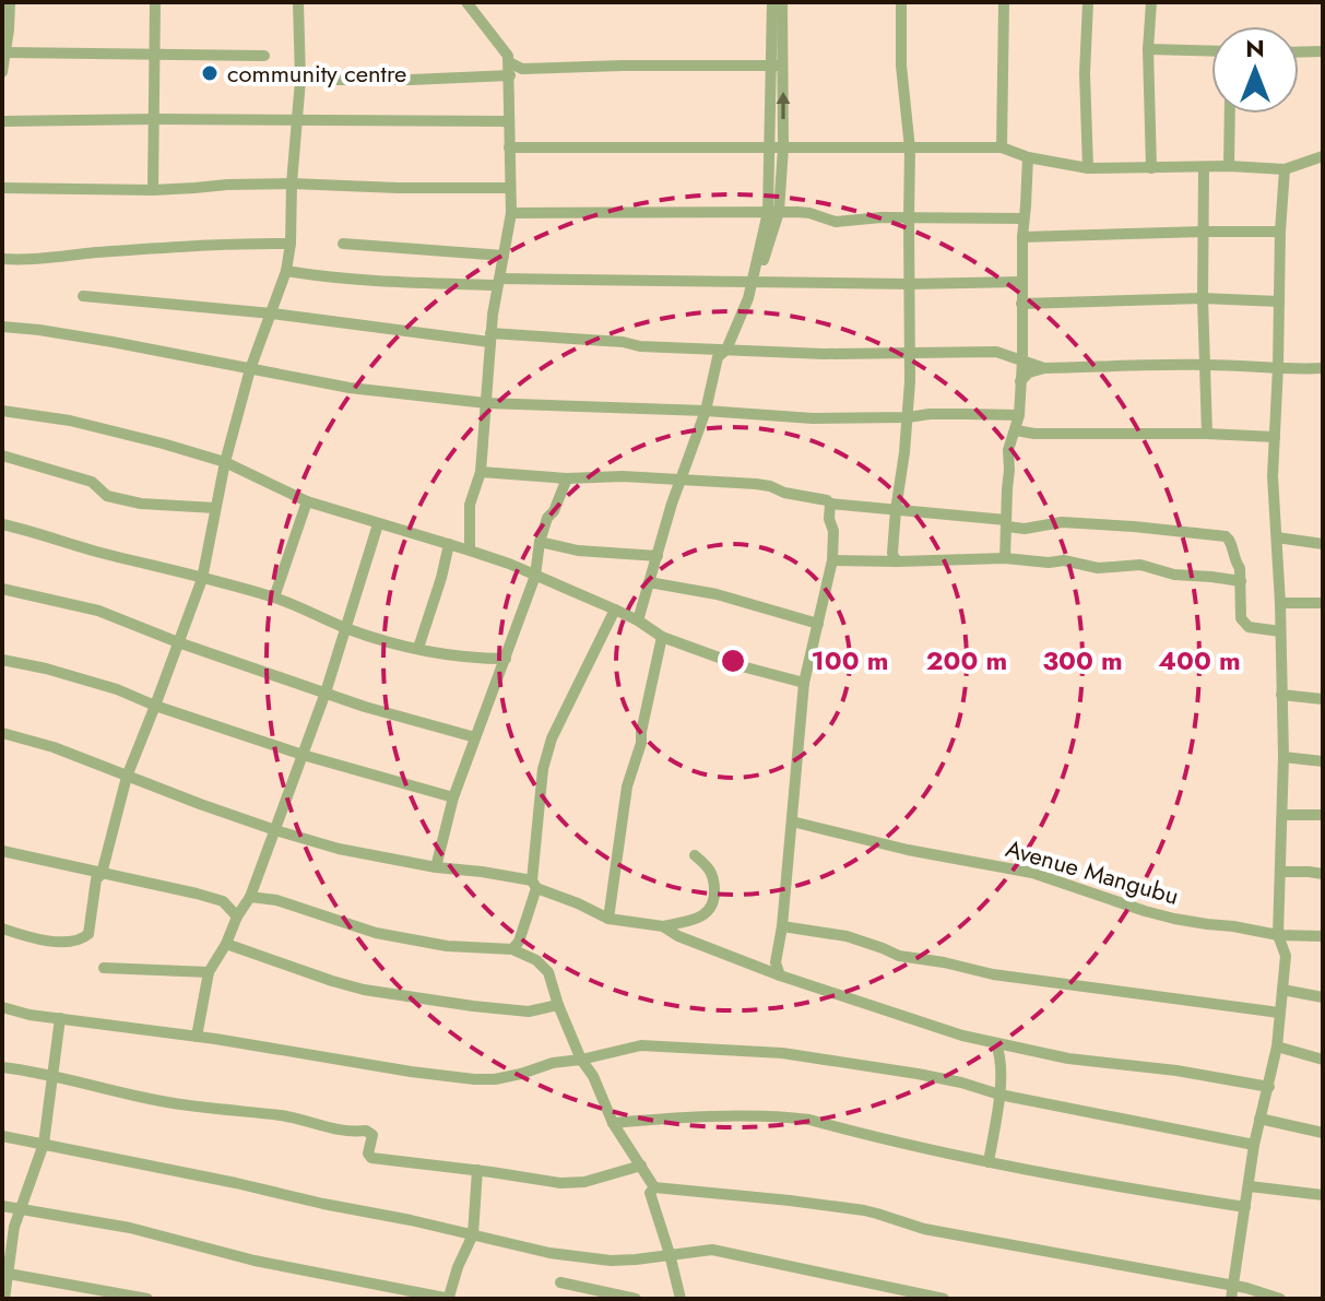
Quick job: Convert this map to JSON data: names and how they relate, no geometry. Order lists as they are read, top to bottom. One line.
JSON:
{"streets":{"street":["Avenue Mangubu"]},"places":["community centre"],"north":"top","rings":["100 m","200 m","300 m","400 m"]}
